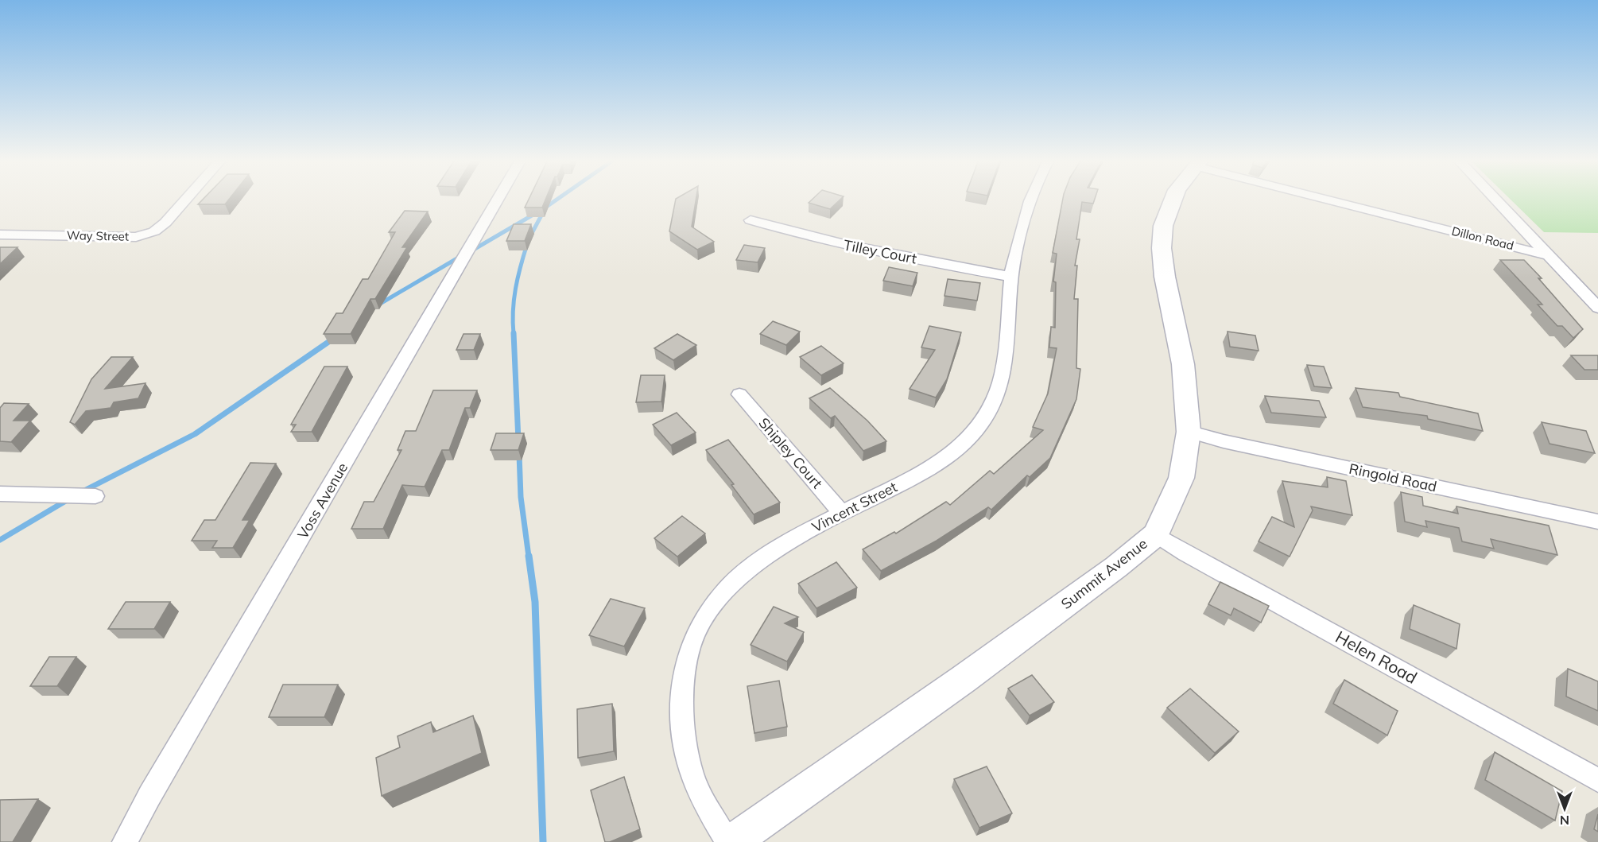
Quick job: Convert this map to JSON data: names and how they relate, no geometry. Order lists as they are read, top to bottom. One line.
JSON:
{"streets":{"main road":["Summit Avenue"],"street":["Way Street","Dillon Road","Tilley Court","Shipley Court","Ringold Road","Voss Avenue","Vincent Street","Helen Road"]},"crossings":[["Tilley Court","Vincent Street"],["Shipley Court","Vincent Street"],["Ringold Road","Summit Avenue"],["Summit Avenue","Helen Road"]],"north":"bottom"}
